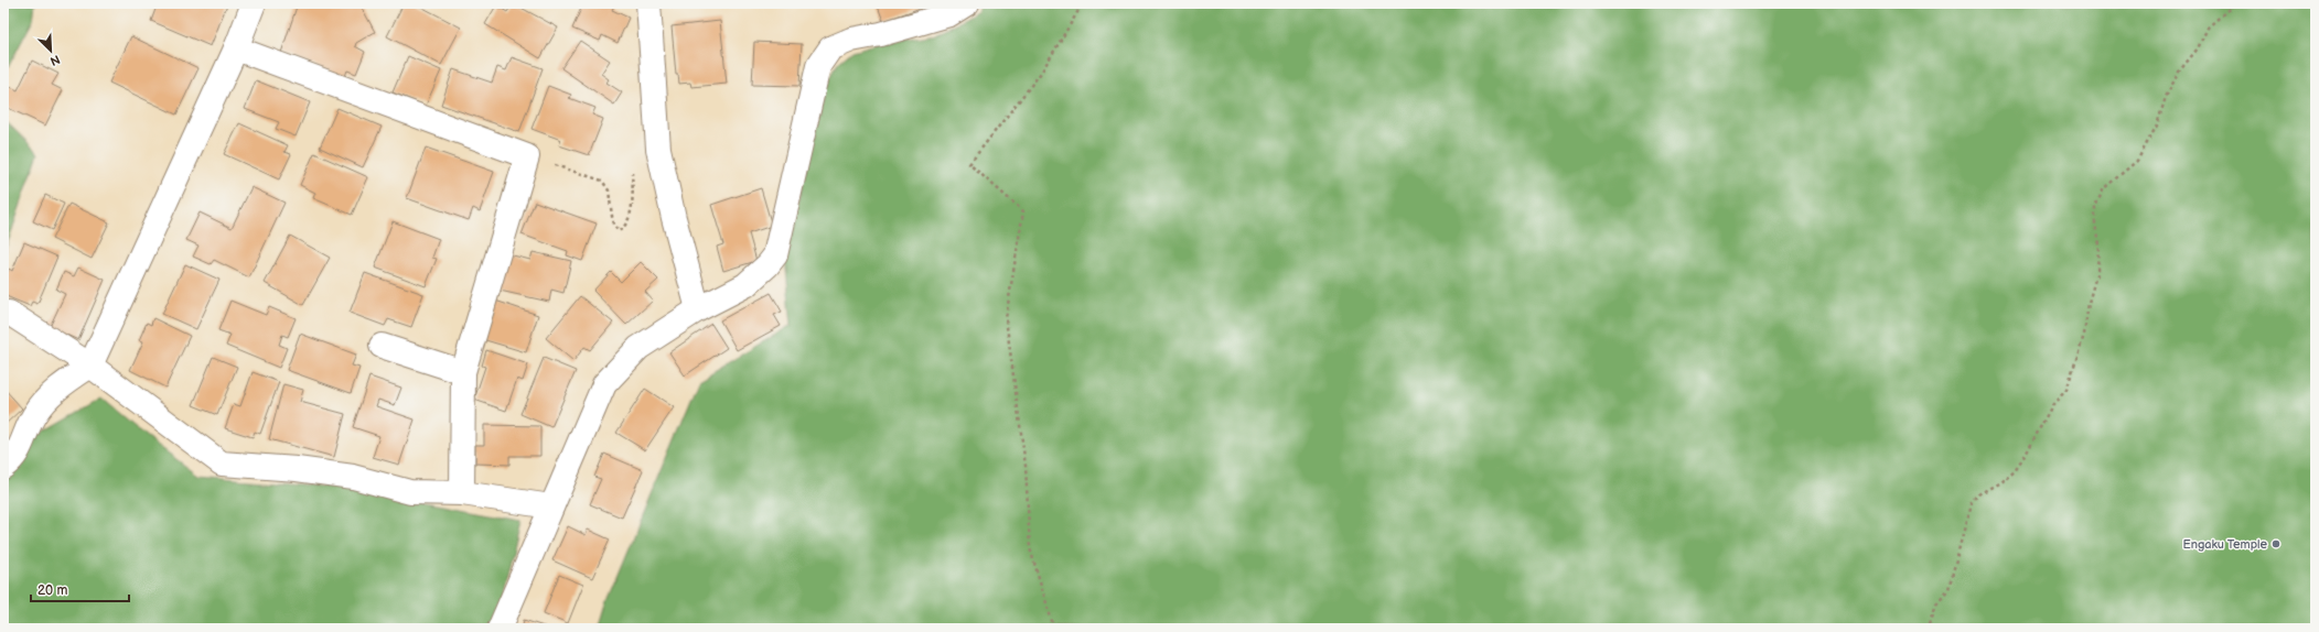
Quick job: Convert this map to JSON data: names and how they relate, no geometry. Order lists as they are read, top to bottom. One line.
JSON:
{"places":["Engaku Temple"],"scale_bar":"20 m","north":"bottom right"}
